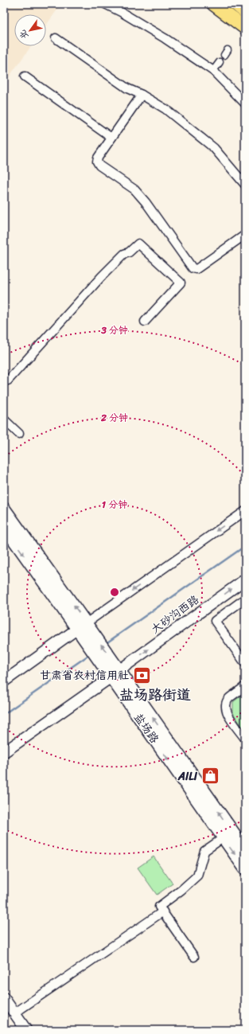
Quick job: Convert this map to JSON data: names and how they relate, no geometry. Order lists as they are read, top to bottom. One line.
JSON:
{"streets":{"main road":["盐场路"],"street":["大砂沟西路"]},"crossings":[["大砂沟西路","盐场路"]],"districts":["盐场路街道"],"places":{"bank":["甘肃省农村信用社"],"shop":["AILI"]},"north":"bottom left","rings":["3 分钟","2 分钟","1 分钟"]}
